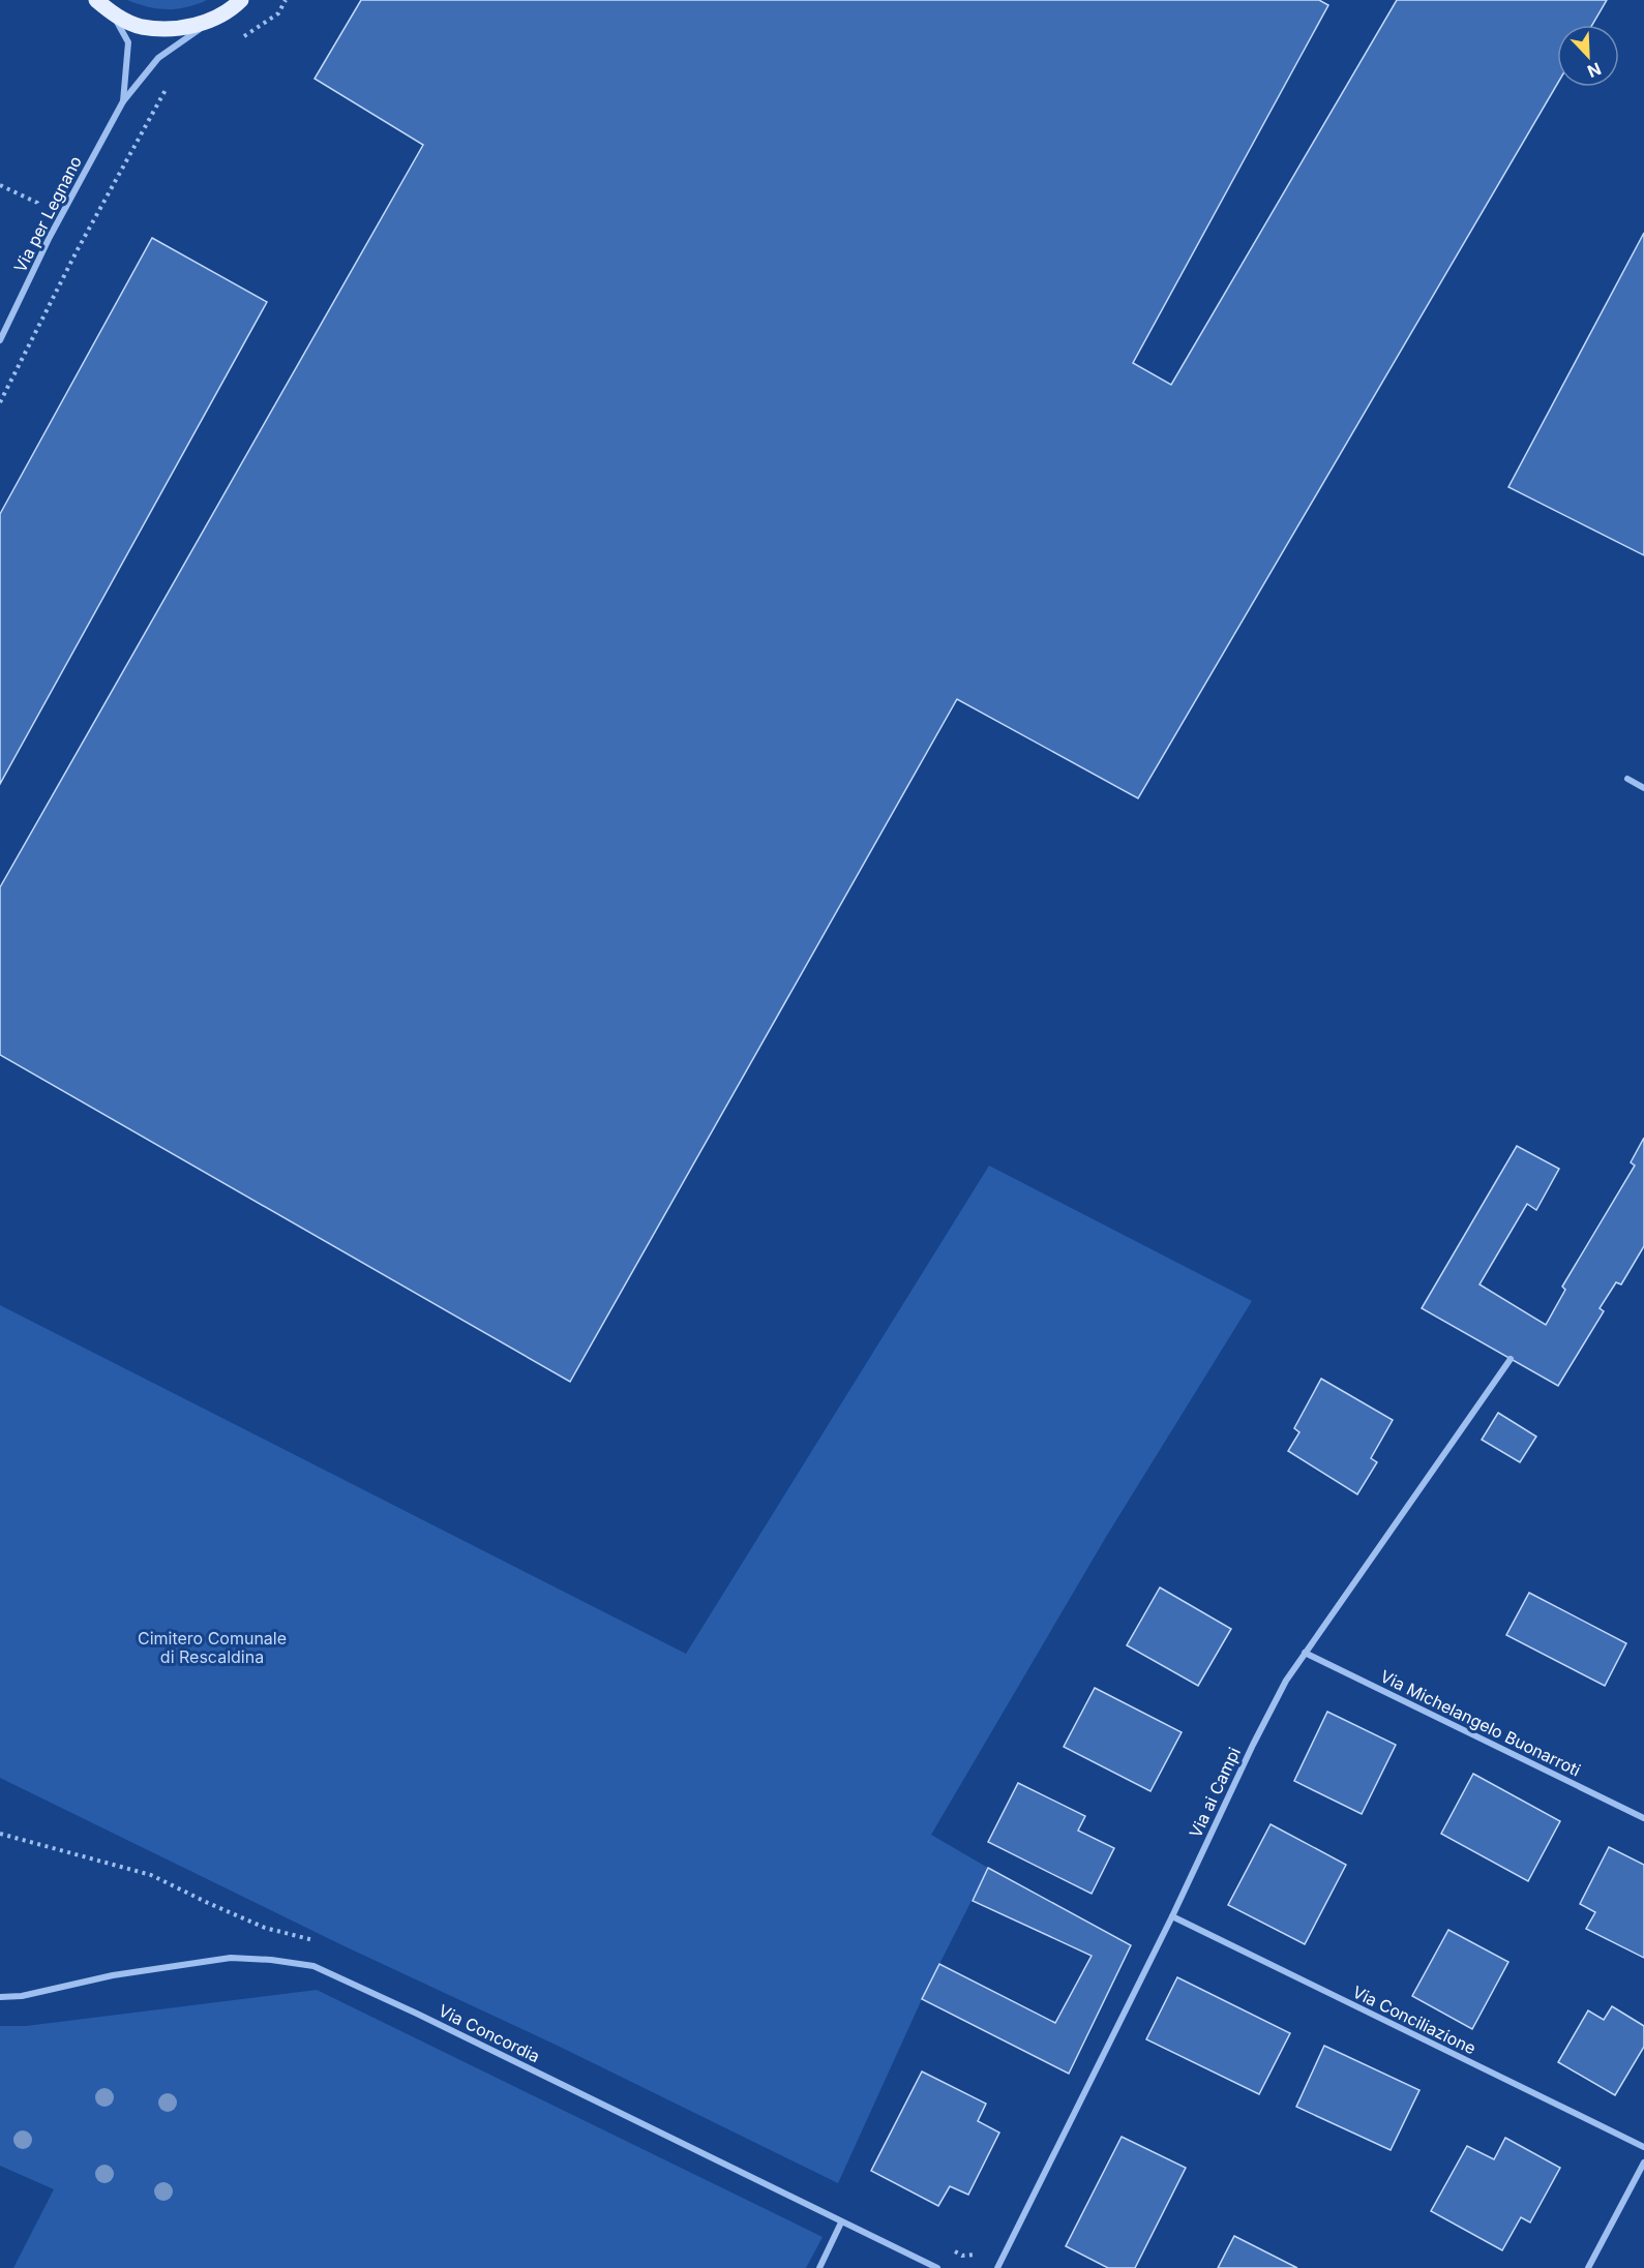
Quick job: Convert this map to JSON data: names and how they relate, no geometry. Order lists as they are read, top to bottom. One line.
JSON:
{"streets":{"street":["Via per Legnano","Via Michelangelo Buonarroti","Via ai Campi","Via Conciliazione","Via Concordia"]},"crossings":[["Via Michelangelo Buonarroti","Via ai Campi"],["Via ai Campi","Via Conciliazione"]],"parks":["Cimitero Comunale di Rescaldina"],"north":"bottom right"}
